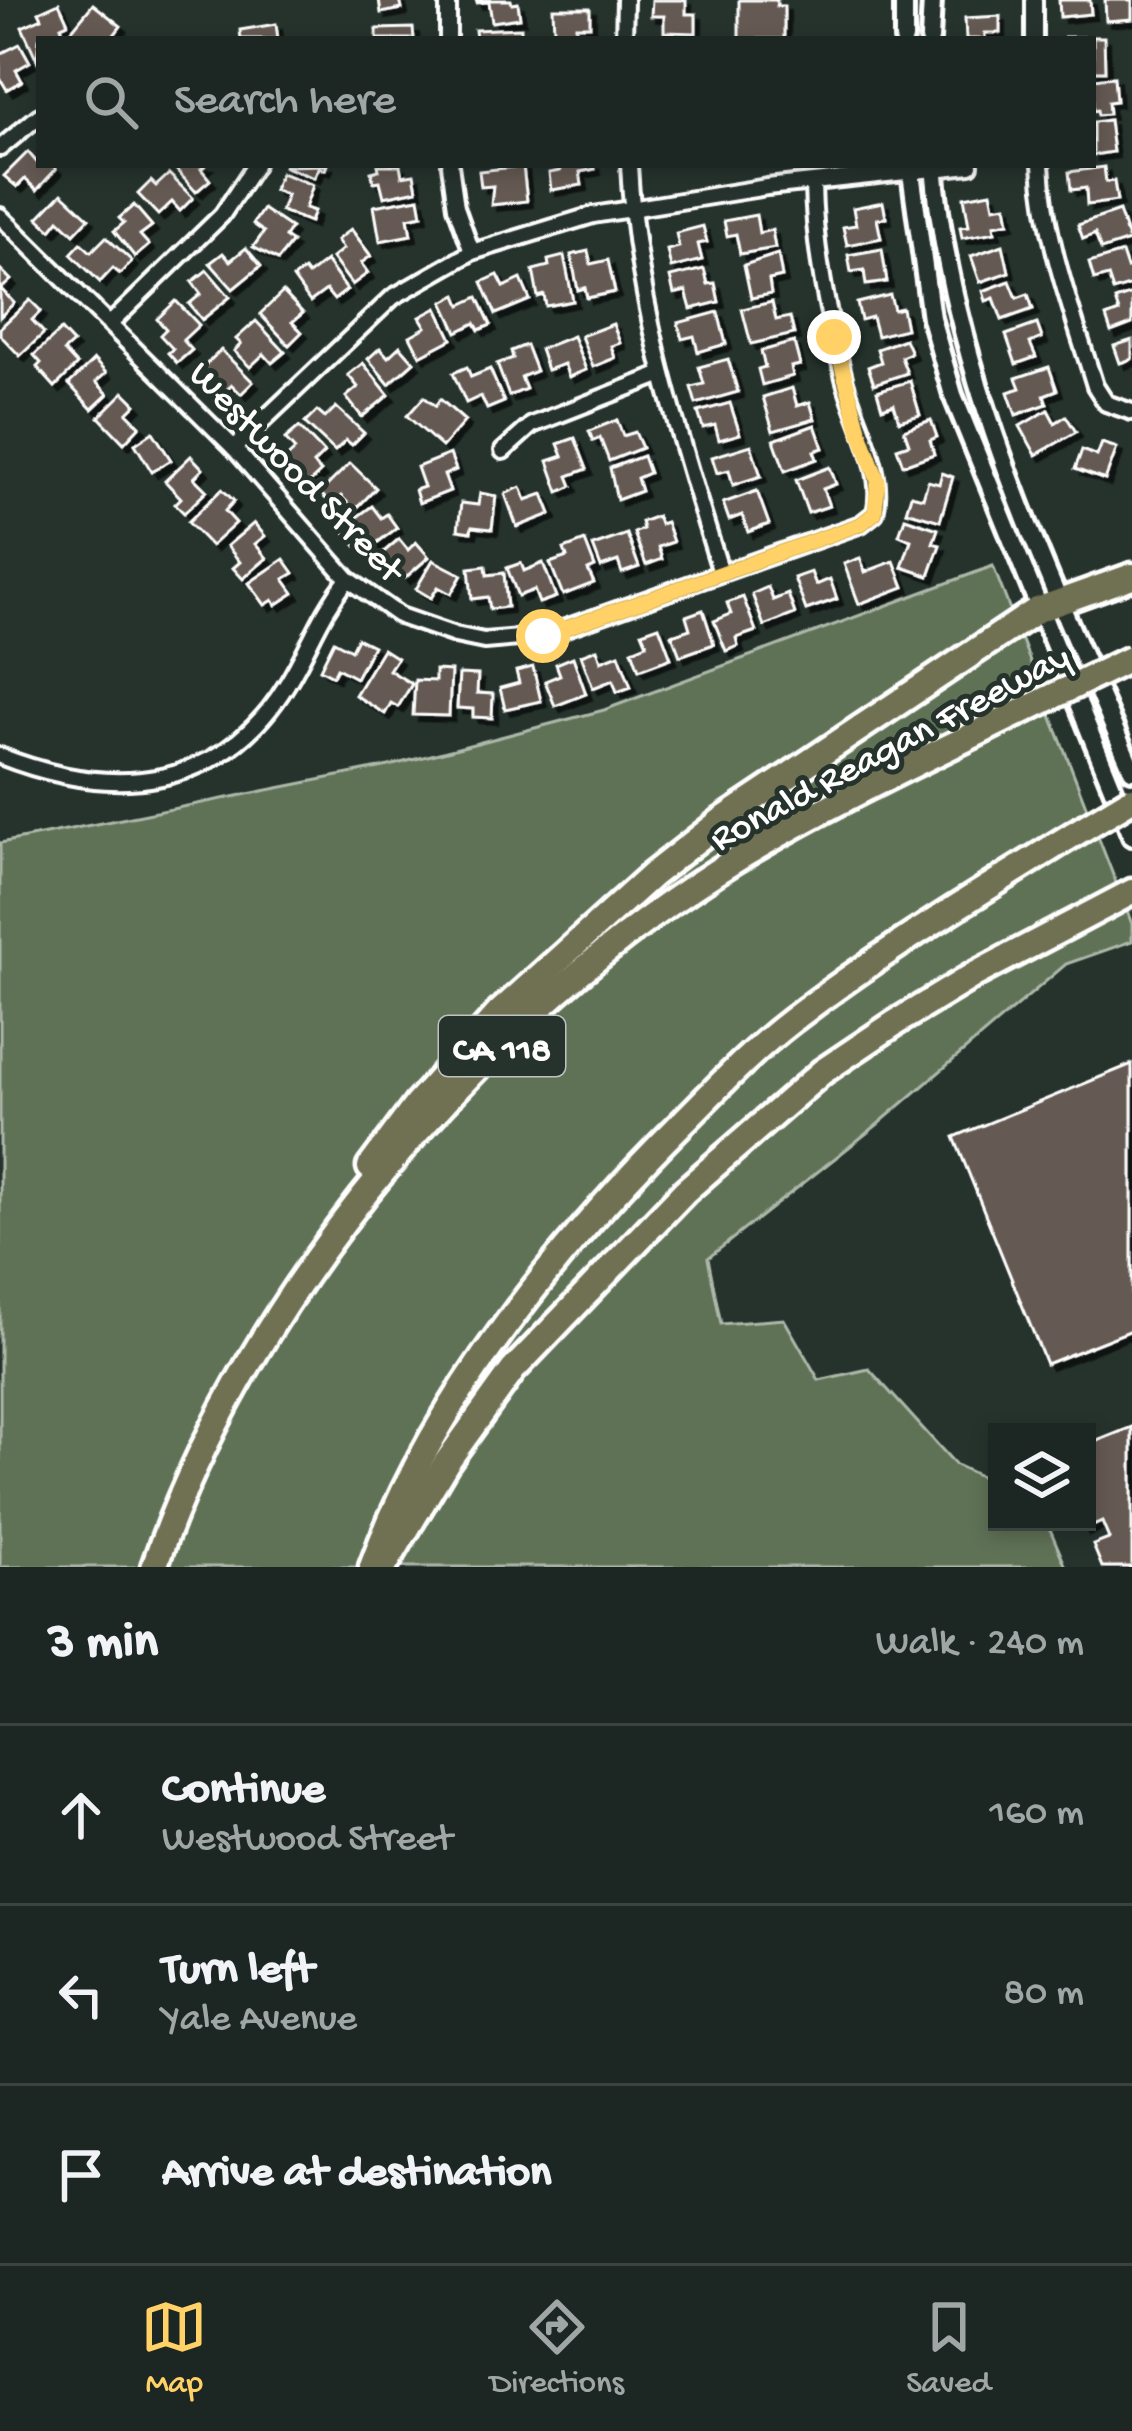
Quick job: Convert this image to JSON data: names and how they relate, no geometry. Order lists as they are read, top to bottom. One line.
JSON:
{"streets":{"highway":["Ronald Reagan Freeway","CA 118"],"street":["Westwood Street"]},"page":{"search":"Search here","heading":["3 min","Walk · 240 m"],"list":[["Continue","Westwood Street","160 m"],["Turn left","Yale Avenue","80 m"],"Arrive at destination"],"nav":["Map","Directions","Saved"]}}
